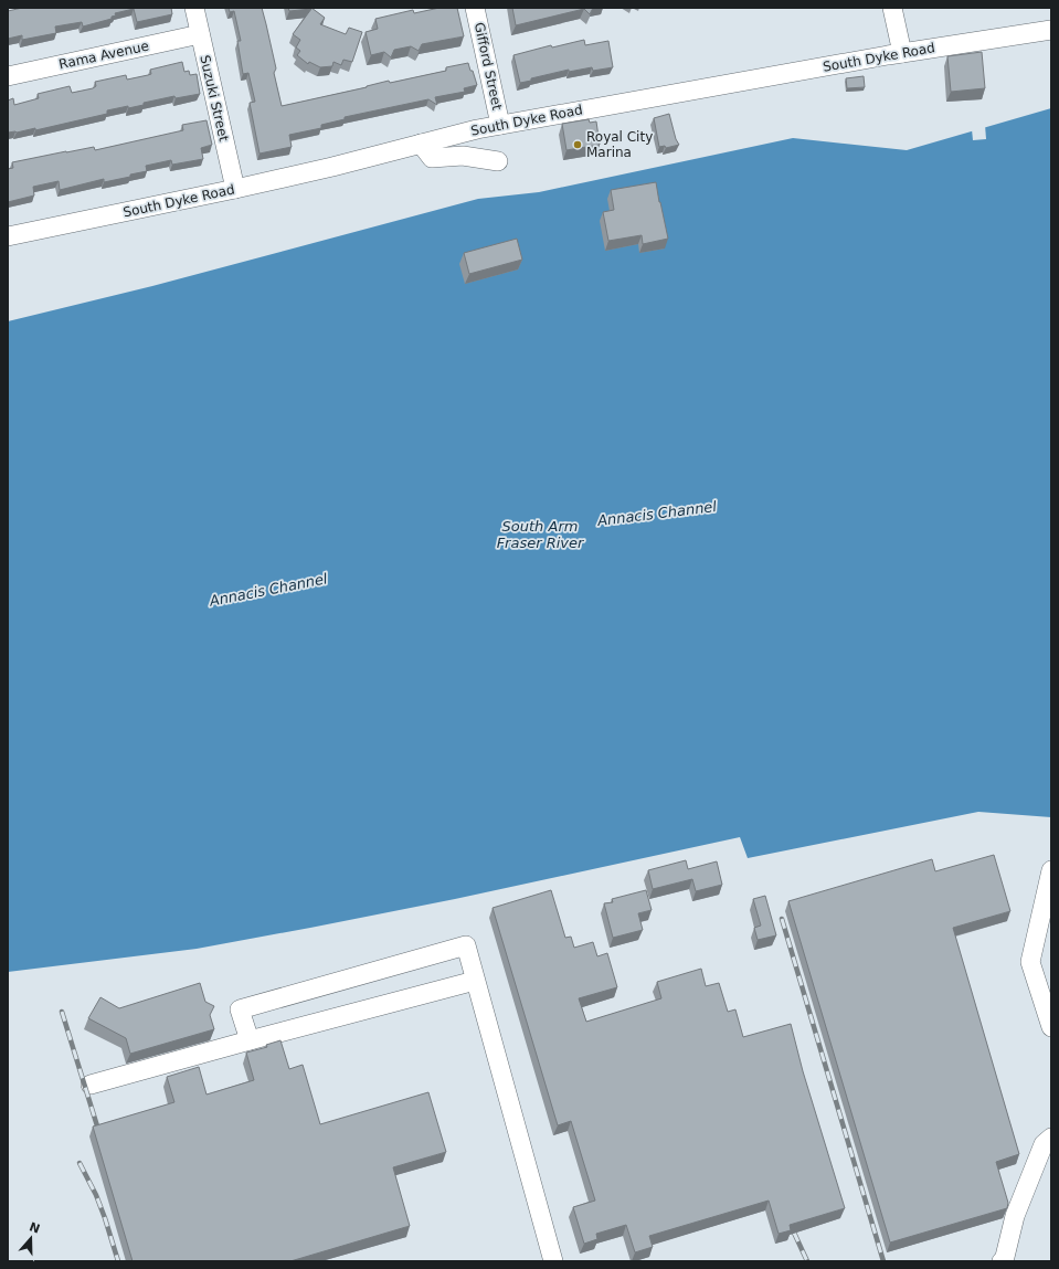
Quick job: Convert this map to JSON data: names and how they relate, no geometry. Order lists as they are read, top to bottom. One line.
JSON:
{"streets":{"street":["Rama Avenue","South Dyke Road","Gifford Street","Suzuki Street"]},"crossings":[["Rama Avenue","Suzuki Street"],["South Dyke Road","Gifford Street"],["South Dyke Road","Suzuki Street"]],"water":["Annacis Channel","South Arm Fraser River"],"places":["Royal City Marina"],"north":"top"}
